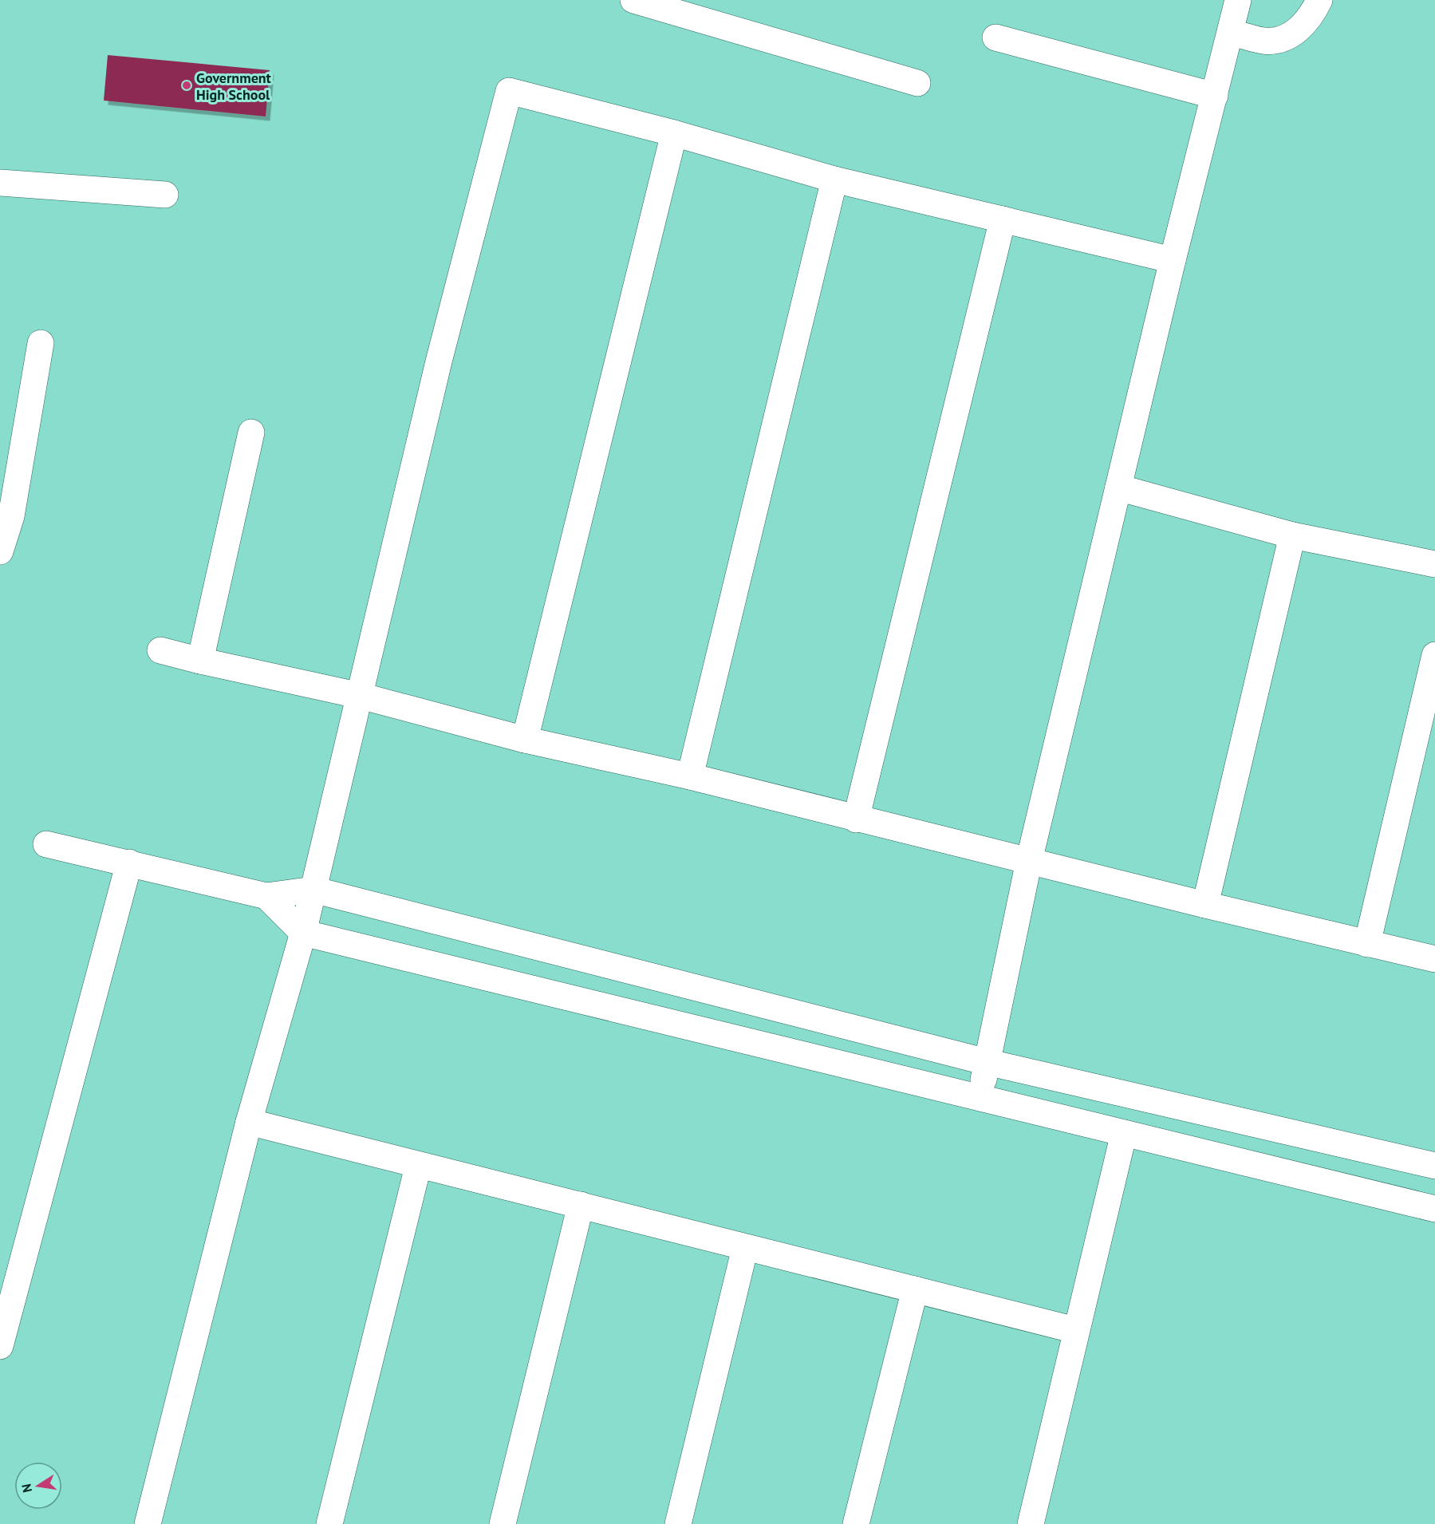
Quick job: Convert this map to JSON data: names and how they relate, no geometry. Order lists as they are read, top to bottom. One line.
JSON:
{"places":["Government High School"],"north":"left"}
